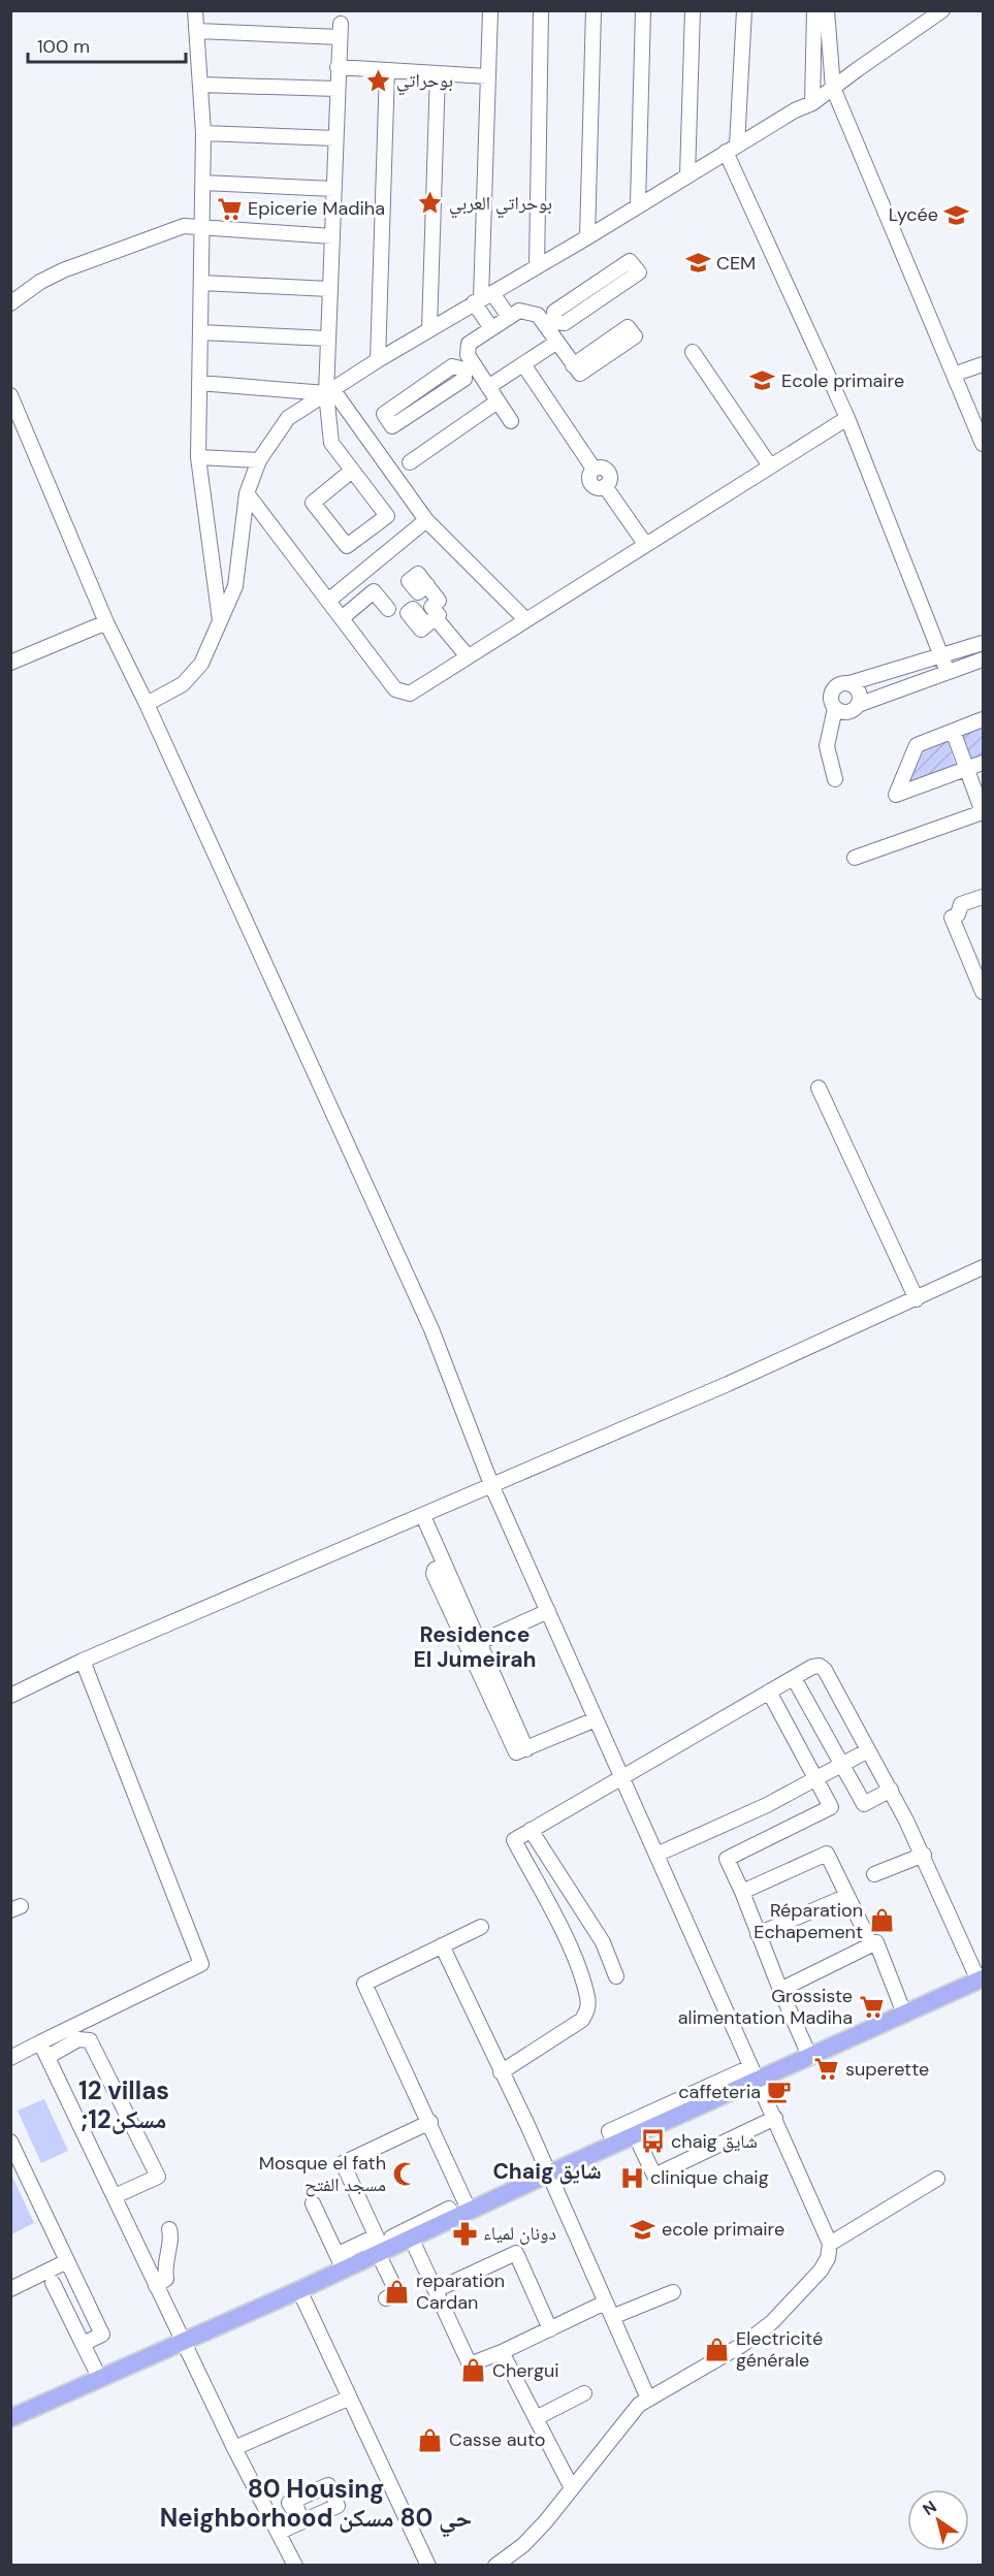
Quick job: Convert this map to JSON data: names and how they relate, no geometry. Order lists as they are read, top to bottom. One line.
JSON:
{"districts":["Residence El Jumeirah","12 villas ;12مسكن","Chaig شايق","80 Housing Neighborhood حي 80 مسكن"],"places":{"place":["بوحراتي","بوحراتي العربي"],"supermarket":["Epicerie Madiha","Grossiste alimentation Madiha","superette"],"school or university":["Lycée","CEM","Ecole primaire","ecole primaire"],"shop":["Réparation Echapement","reparation Cardan","Electricité générale","Chergui","Casse auto"],"cafe":["caffeteria"],"bus stop":["chaig شايق"],"mosque":["Mosque el fath مسجد الفتح"],"hospital":["clinique chaig"],"pharmacy":["دونان لمياء"]},"scale_bar":"100 m","north":"top left"}
